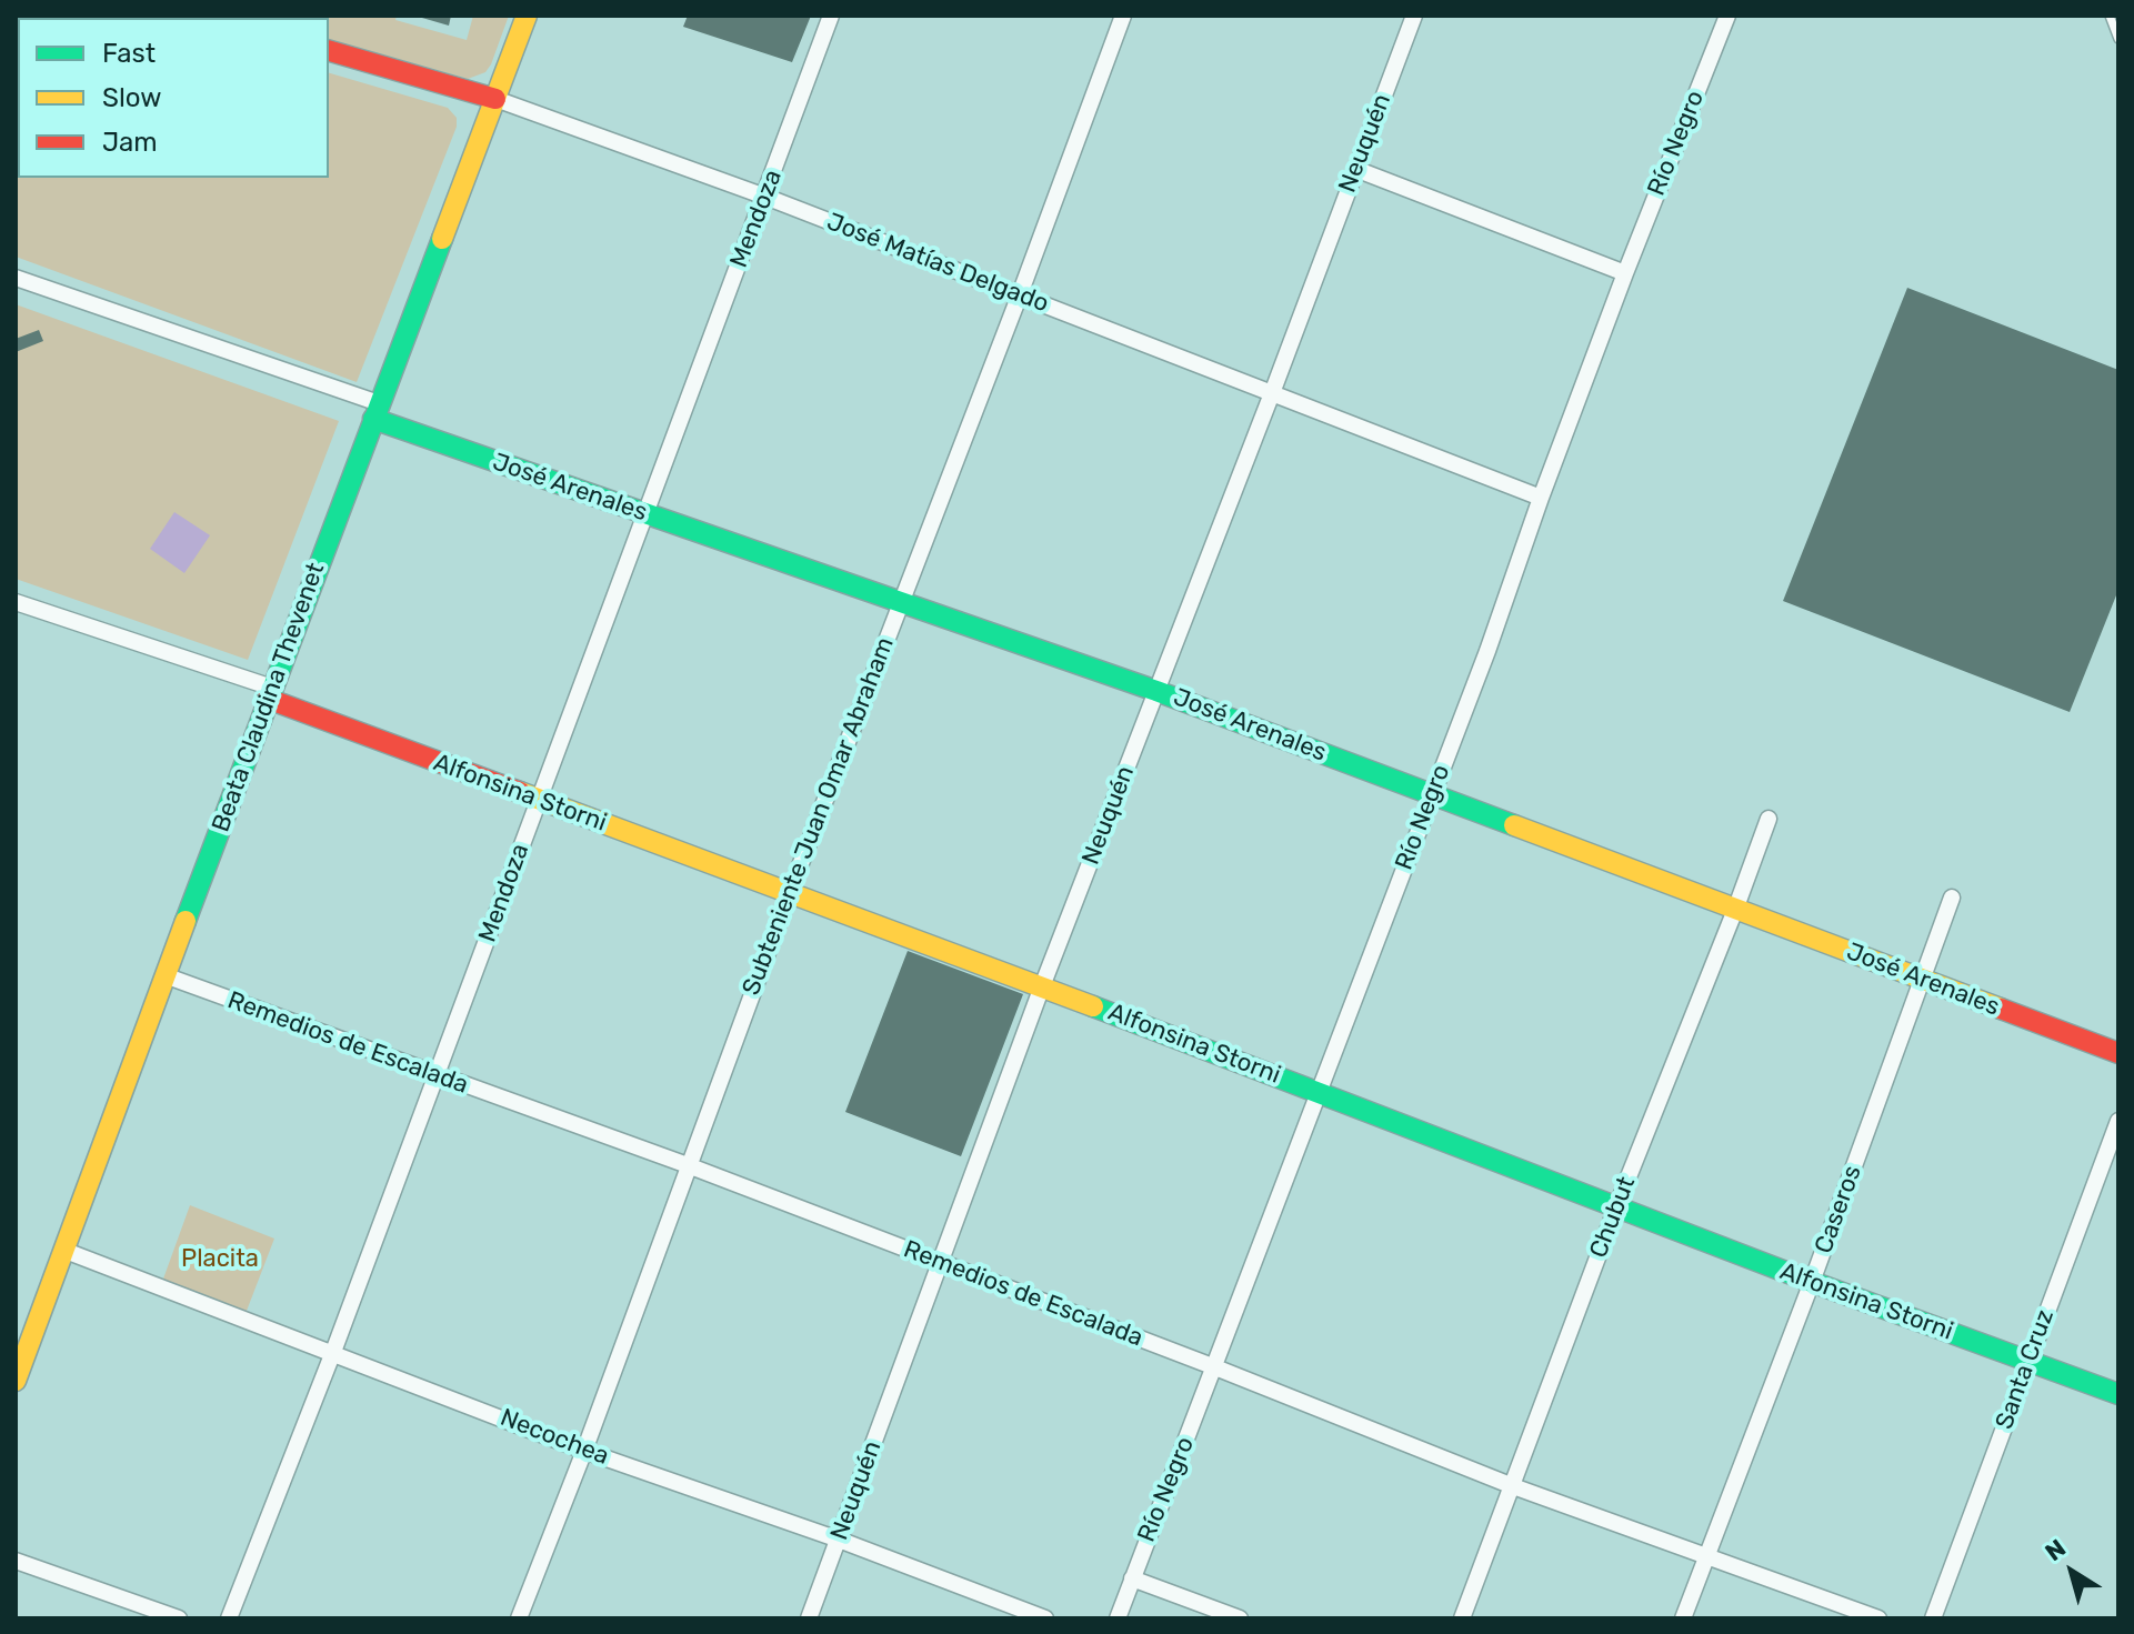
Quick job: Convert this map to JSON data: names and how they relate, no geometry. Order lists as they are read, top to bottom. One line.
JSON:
{"streets":{"street":["Neuquén","Río Negro","Mendoza","José Matías Delgado","José Arenales","Beata Claudina Thevenet","Alfonsina Storni","Subteniente Juan Omar Abraham","Remedios de Escalada","Caseros","Chubut","Santa Cruz","Necochea"]},"crossings":[["Neuquén","José Matías Delgado"],["Neuquén","José Arenales"],["Neuquén","Alfonsina Storni"],["Neuquén","Remedios de Escalada"],["Neuquén","Necochea"],["Río Negro","José Matías Delgado"],["Río Negro","José Arenales"],["Río Negro","Alfonsina Storni"],["Río Negro","Remedios de Escalada"],["Mendoza","José Matías Delgado"],["Mendoza","José Arenales"],["Mendoza","Alfonsina Storni"],["Mendoza","Remedios de Escalada"],["Mendoza","Necochea"],["José Matías Delgado","Beata Claudina Thevenet"],["José Matías Delgado","Subteniente Juan Omar Abraham"],["José Arenales","Beata Claudina Thevenet"],["José Arenales","Subteniente Juan Omar Abraham"],["José Arenales","Caseros"],["José Arenales","Chubut"],["Beata Claudina Thevenet","Alfonsina Storni"],["Beata Claudina Thevenet","Remedios de Escalada"],["Beata Claudina Thevenet","Necochea"],["Alfonsina Storni","Subteniente Juan Omar Abraham"],["Alfonsina Storni","Caseros"],["Alfonsina Storni","Chubut"],["Alfonsina Storni","Santa Cruz"],["Subteniente Juan Omar Abraham","Remedios de Escalada"],["Subteniente Juan Omar Abraham","Necochea"],["Remedios de Escalada","Caseros"],["Remedios de Escalada","Chubut"]],"parks":["Placita"],"legend":["Fast","Slow","Jam"],"north":"top left"}
